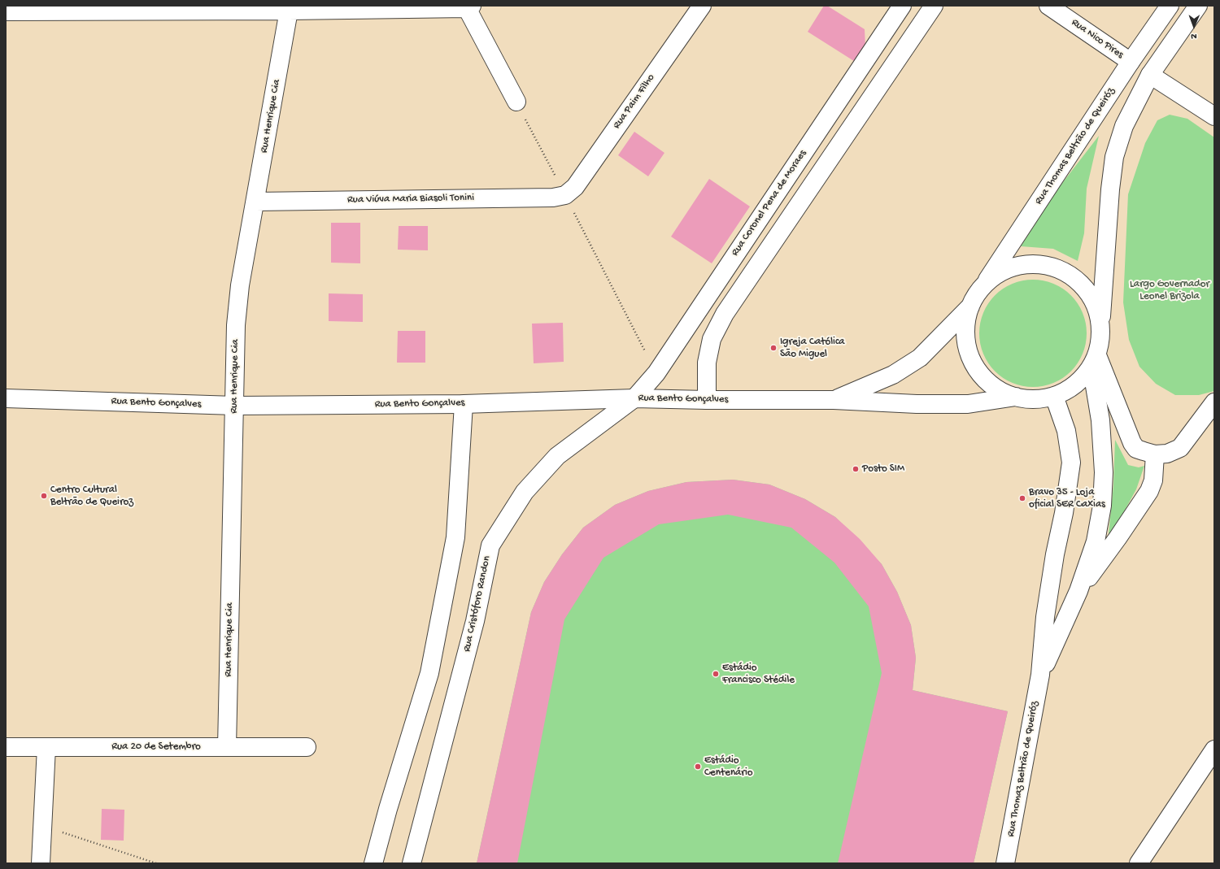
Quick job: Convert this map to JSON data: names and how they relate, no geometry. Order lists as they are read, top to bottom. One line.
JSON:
{"streets":{"street":["Rua Nico Pires","Rua Paim Filho","Rua Henrique Cia","Rua Thomas Beltrão de Queiróz","Rua Viúva Maria Biasoli Tonini","Rua Coronel Pena de Moraes","Rua Bento Gonçalves","Rua Cristóforo Randon","Rua 20 de Setembro","Rua Thomaz Beltrão de Queiróz"]},"crossings":[["Rua Nico Pires","Rua Thomas Beltrão de Queiróz"],["Rua Paim Filho","Rua Viúva Maria Biasoli Tonini"],["Rua Henrique Cia","Rua Viúva Maria Biasoli Tonini"],["Rua Henrique Cia","Rua Bento Gonçalves"],["Rua Henrique Cia","Rua 20 de Setembro"],["Rua Thomas Beltrão de Queiróz","Rua Bento Gonçalves"],["Rua Coronel Pena de Moraes","Rua Bento Gonçalves"],["Rua Coronel Pena de Moraes","Rua Cristóforo Randon"],["Rua Bento Gonçalves","Rua Cristóforo Randon"],["Rua Bento Gonçalves","Rua Thomaz Beltrão de Queiróz"]],"parks":["Largo Governador Leonel Brizola"],"places":["Igreja Católica São Miguel","Posto SIM","Centro Cultural Beltrão de Queiroz","Bravo 35 - Loja oficial SER Caxias","Estádio Francisco Stédile","Estádio Centenário"],"north":"bottom"}
